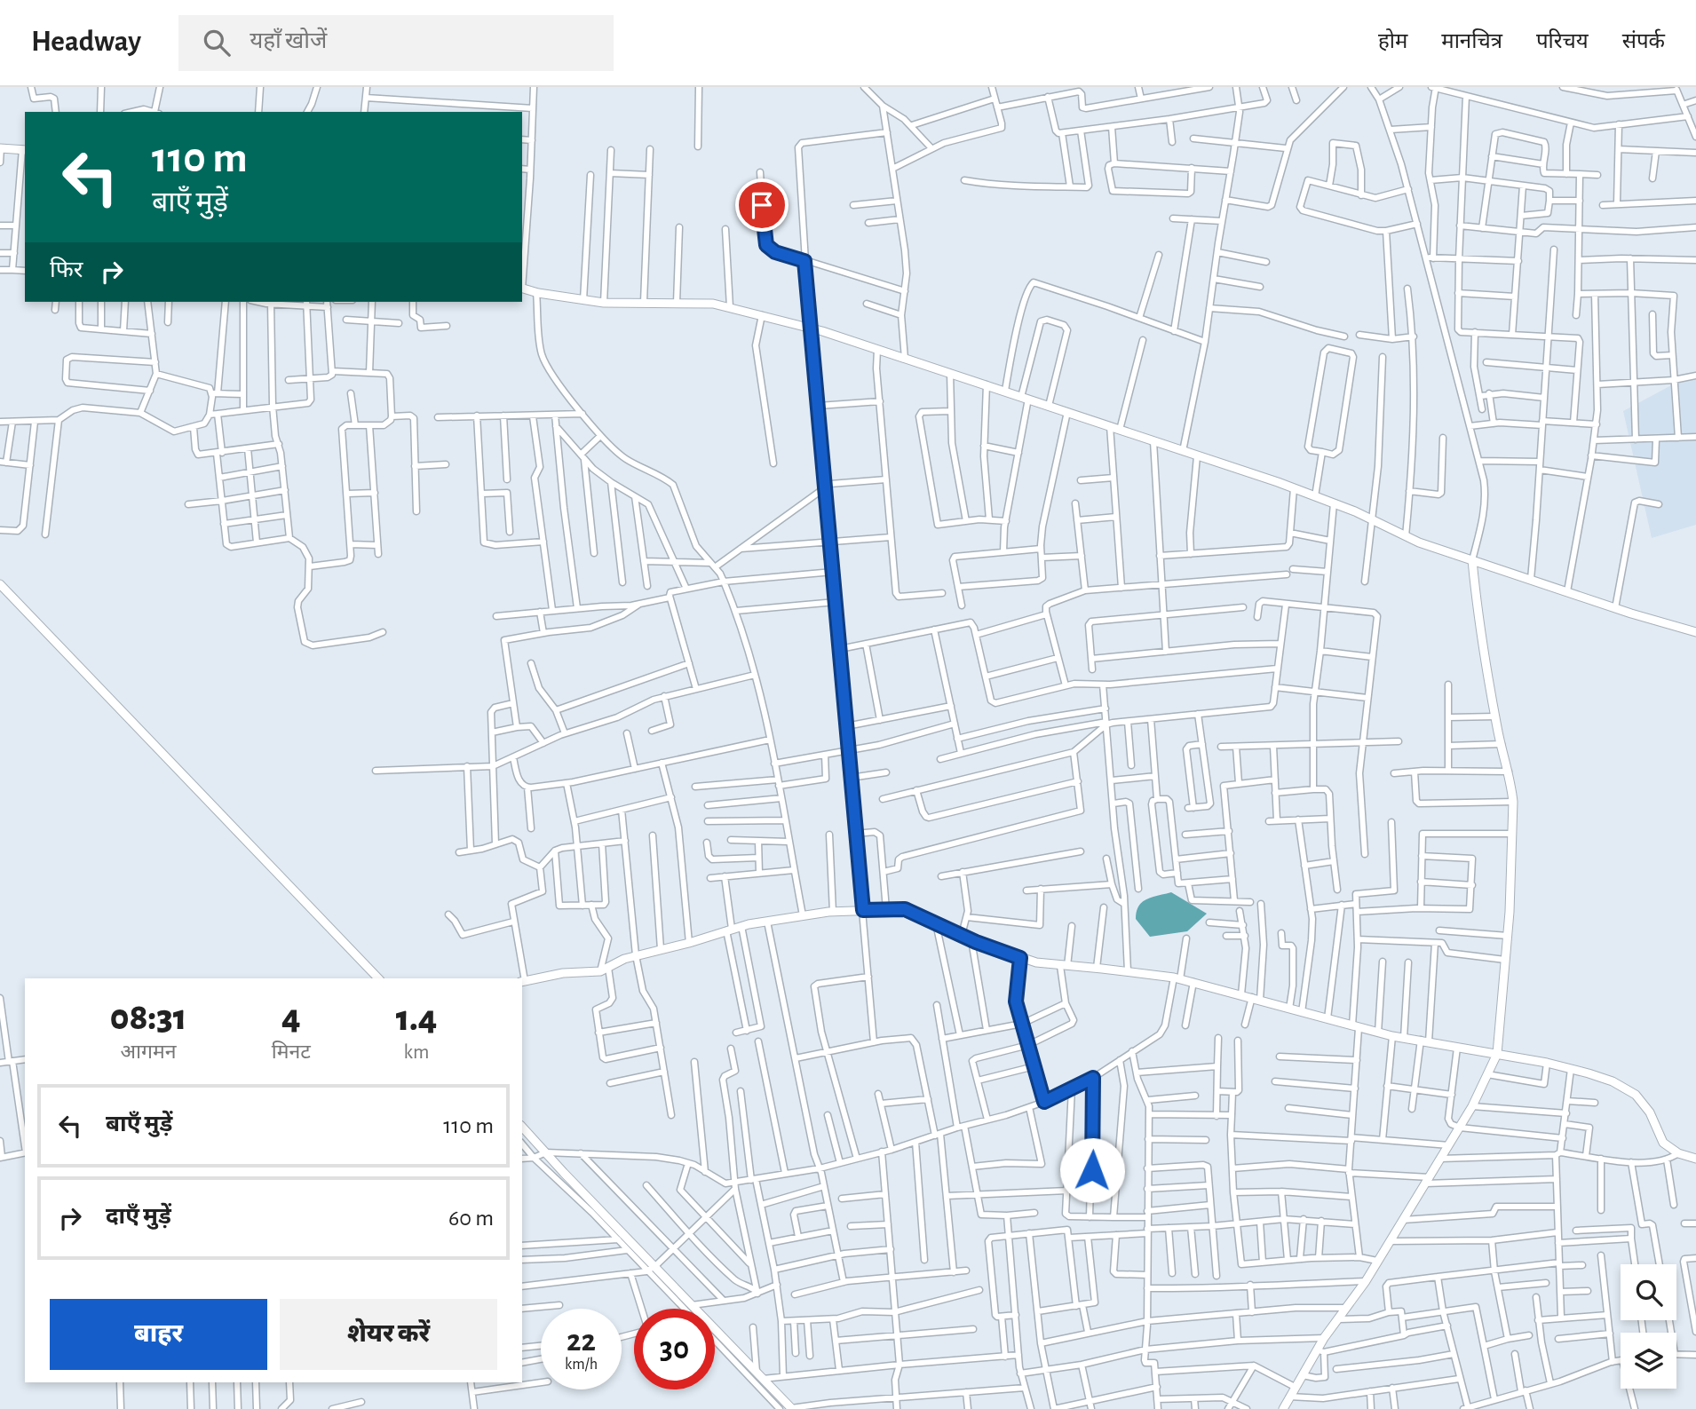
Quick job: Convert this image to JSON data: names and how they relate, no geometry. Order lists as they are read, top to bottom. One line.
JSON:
{"page":{"header":"Headway","search":"यहाँ खोजें","nav":["होम","मानचित्र","परिचय","संपर्क"],"turn":["110 m","बाएँ मुड़ें"],"then":"फिर","eta":["08:31","आगमन","4","मिनट","1.4","km"],"list":[{"name":"बाएँ मुड़ें","value":"110 m"},{"name":"दाएँ मुड़ें","value":"60 m"}],"buttons":["बाहर","शेयर करें"],"speed":"22 km/h","limit":"30"}}
